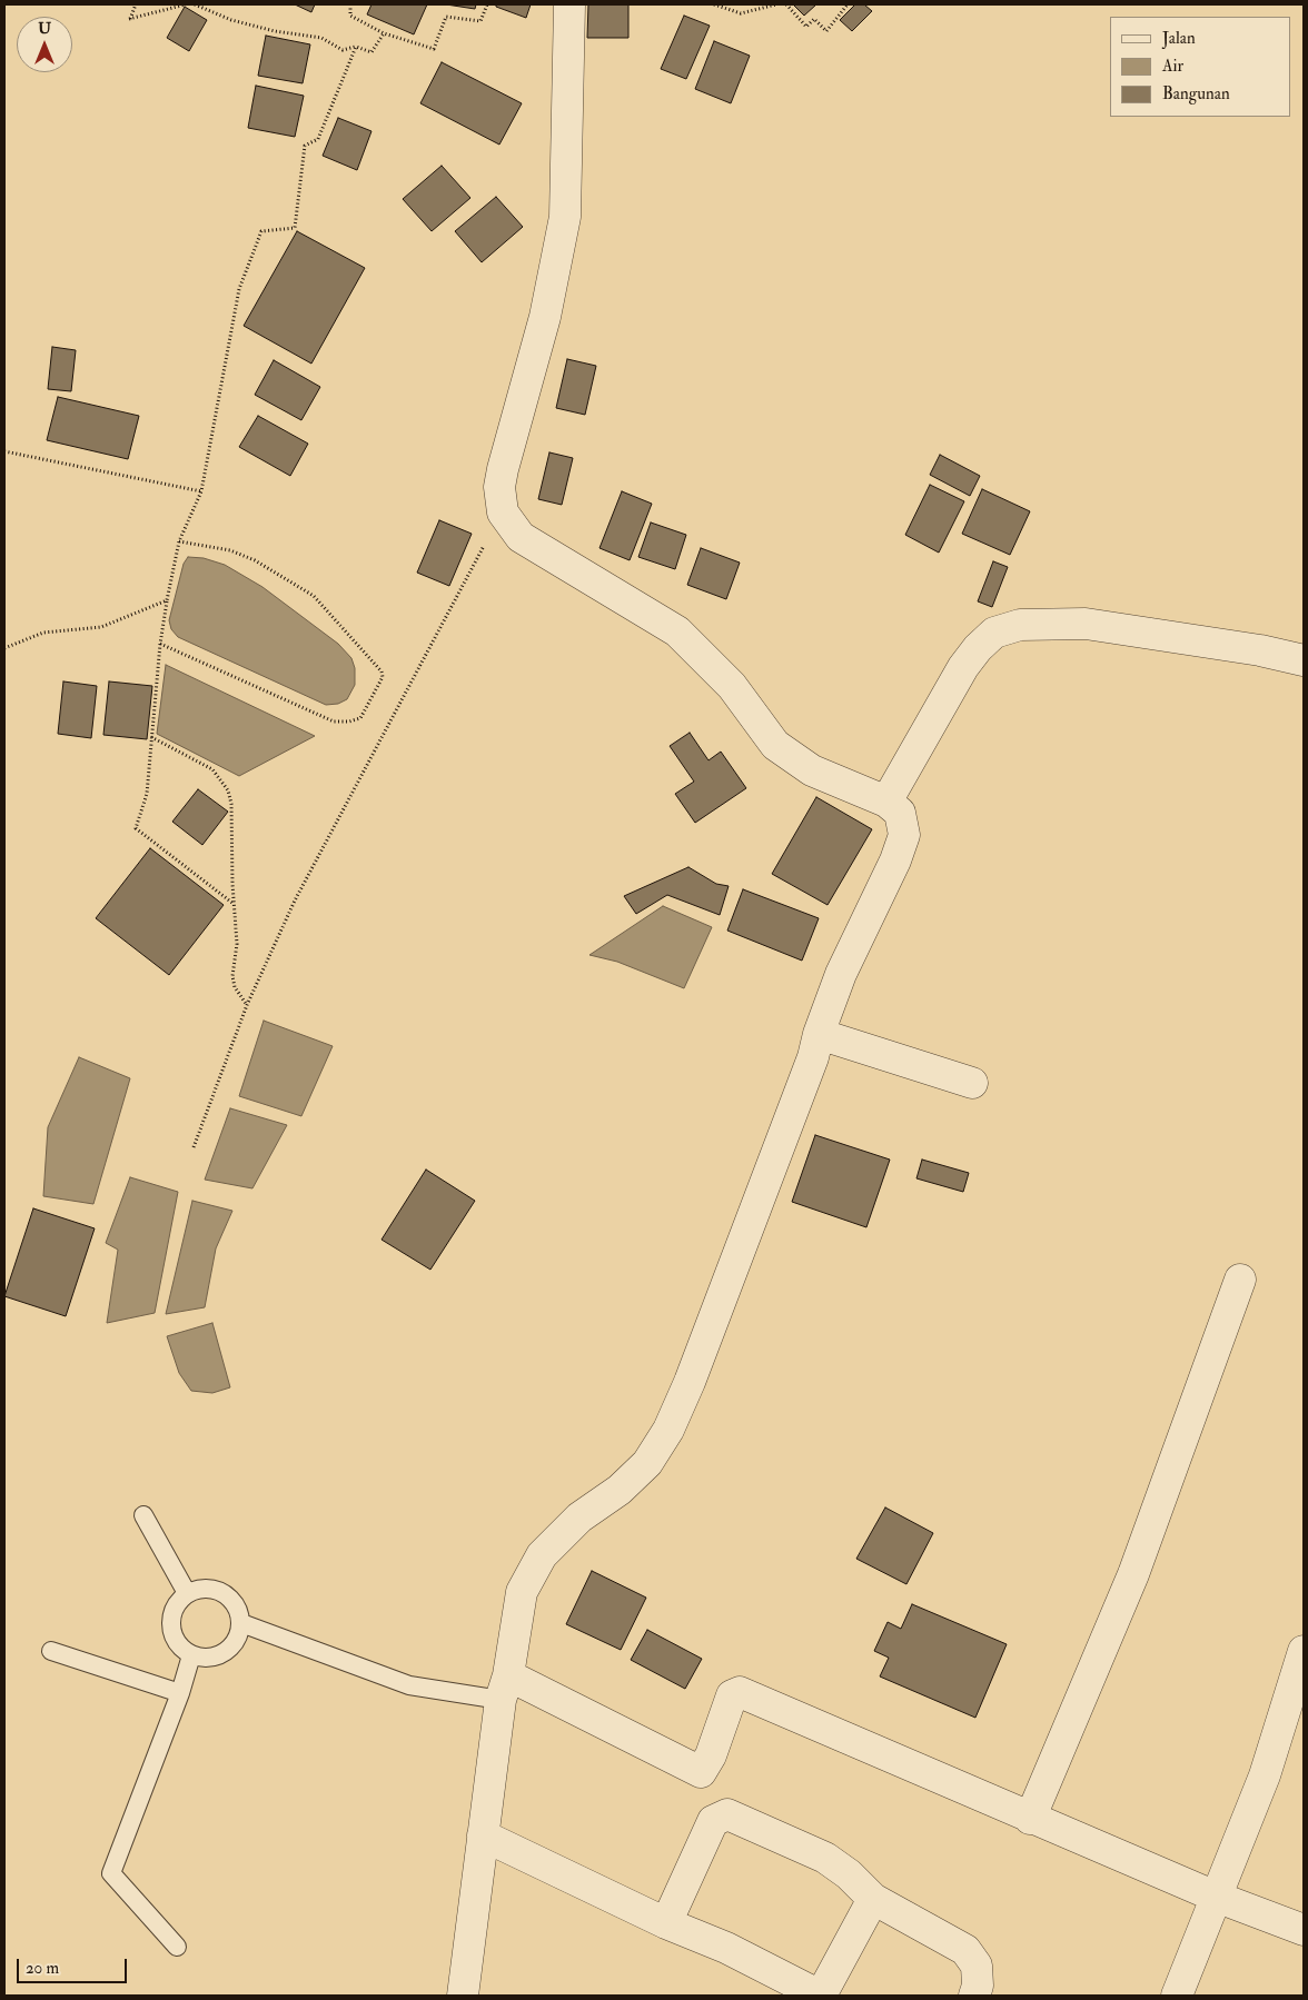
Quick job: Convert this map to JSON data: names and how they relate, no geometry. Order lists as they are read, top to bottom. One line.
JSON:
{"legend":["Jalan","Air","Bangunan"],"scale_bar":"20 m","north":"top"}
